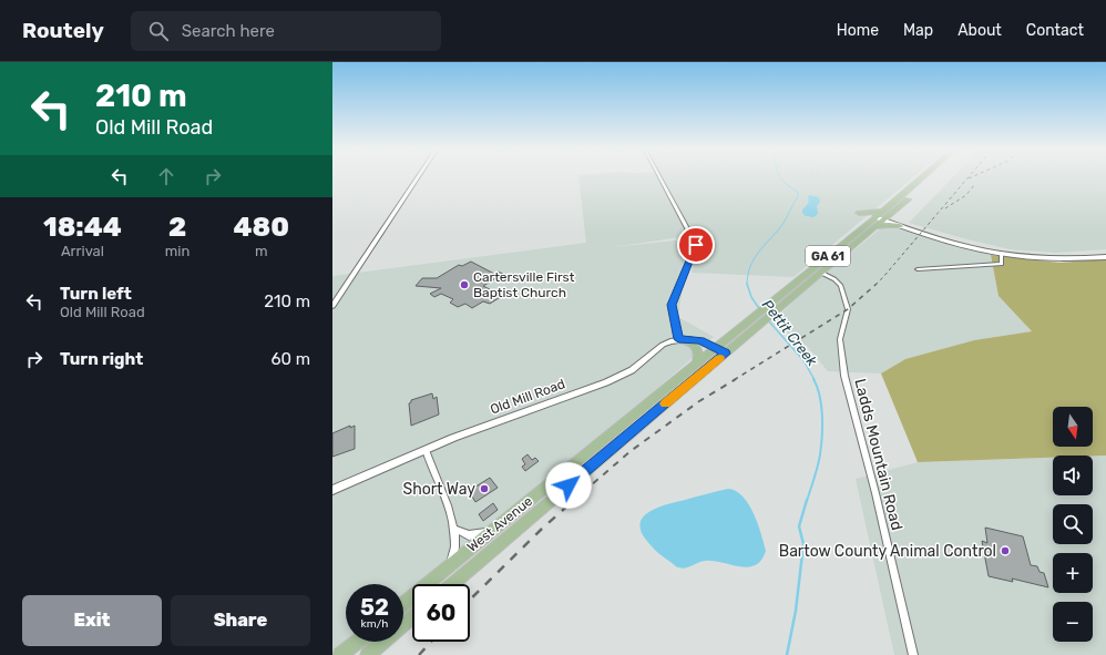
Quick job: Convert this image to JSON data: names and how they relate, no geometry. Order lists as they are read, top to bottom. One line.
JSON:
{"streets":{"main road":["GA 61","West Avenue"],"street":["Old Mill Road","Ladds Mountain Road"]},"crossings":[["Old Mill Road","West Avenue"],["Ladds Mountain Road","West Avenue"]],"water":["Pettit Creek"],"places":["Cartersville First Baptist Church","Short Way","Bartow County Animal Control"],"north":"bottom","page":{"header":"Routely","search":"Search here","nav":["Home","Map","About","Contact"],"turn":["210 m","Old Mill Road"],"eta":["18:44","Arrival","2","min","480","m"],"list":[{"name":"Turn left","note":"Old Mill Road","value":"210 m"},{"name":"Turn right","value":"60 m"}],"map_buttons":["+","−"],"speed":"52 km/h","limit":"60","buttons":["Exit","Share"]}}
